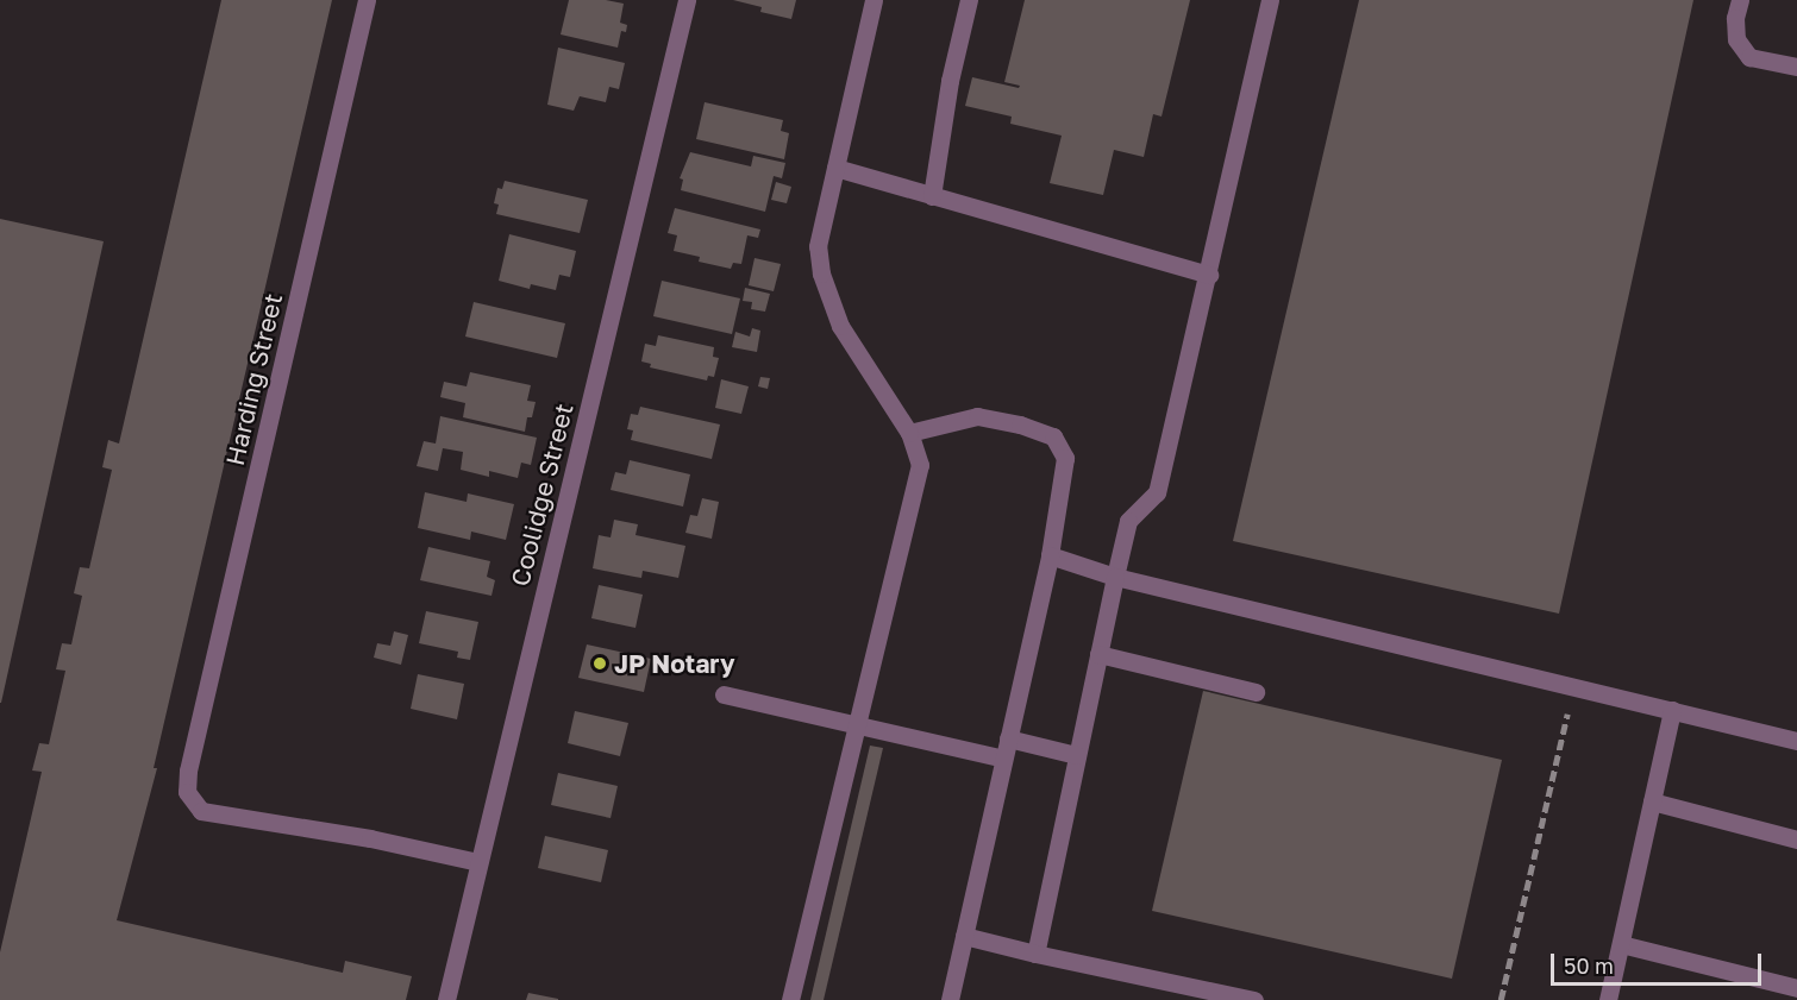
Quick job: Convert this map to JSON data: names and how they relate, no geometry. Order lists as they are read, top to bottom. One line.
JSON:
{"streets":{"street":["Harding Street","Coolidge Street"]},"crossings":[["Harding Street","Coolidge Street"]],"places":["JP Notary"],"scale_bar":"50 m"}
